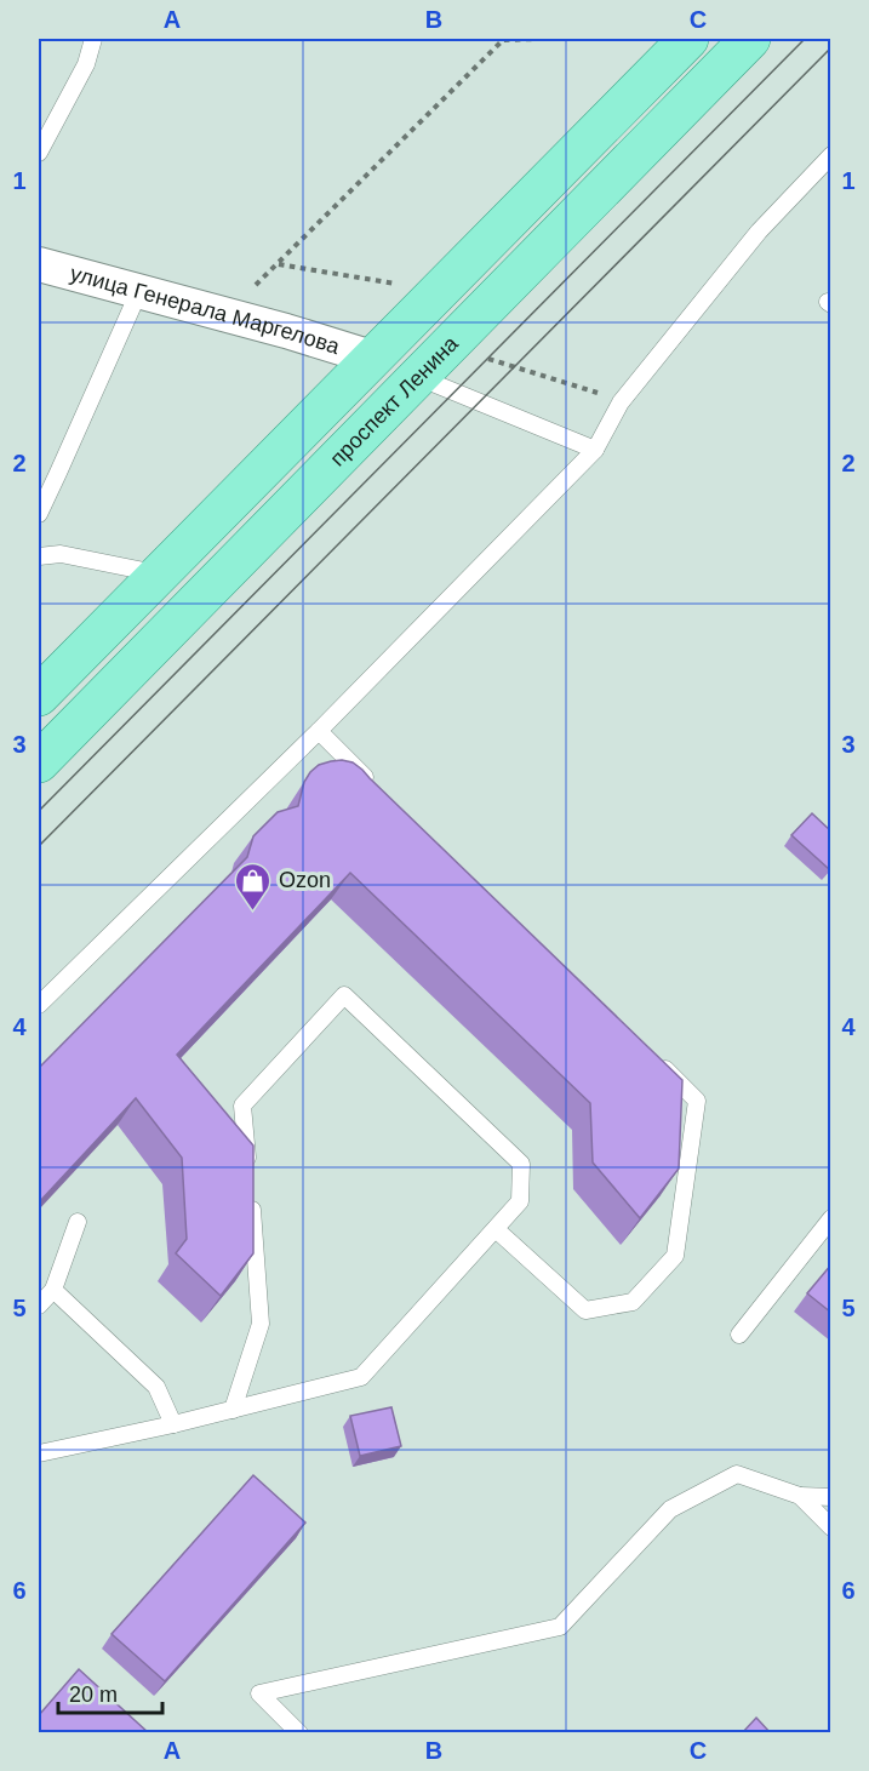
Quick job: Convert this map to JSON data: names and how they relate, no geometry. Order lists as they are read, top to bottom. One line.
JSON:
{"streets":{"main road":["проспект Ленина"],"street":["улица Генерала Маргелова"]},"crossings":[["улица Генерала Маргелова","проспект Ленина"]],"places":{"shop":["Ozon"]},"scale_bar":"20 m","grid":{"columns":["A","B","C"],"rows":["1","2","3","4","5","6"]}}
